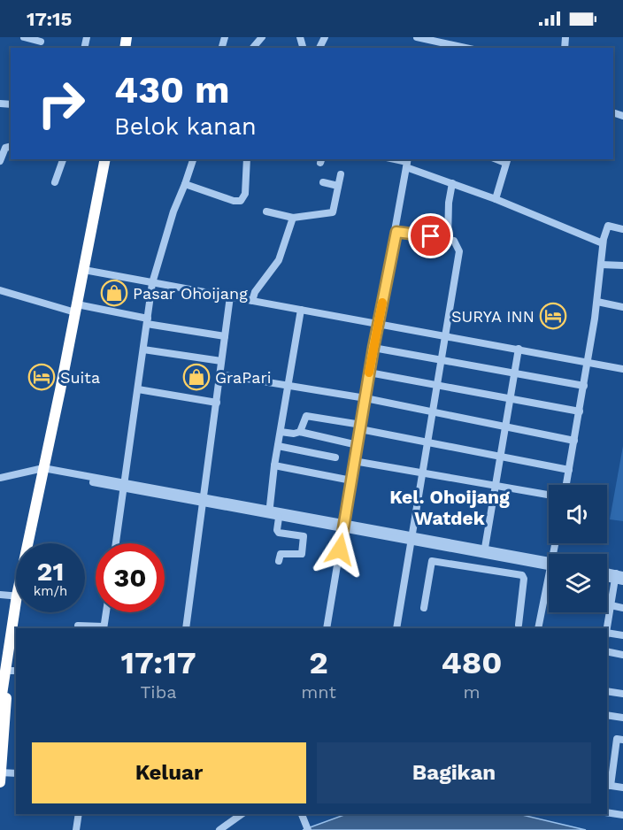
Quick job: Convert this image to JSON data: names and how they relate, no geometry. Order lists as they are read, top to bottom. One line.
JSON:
{"districts":["Kel. Ohoijang Watdek"],"places":{"shop":["Pasar Ohoijang","GraPari"],"hotel":["SURYA INN","Suita"]},"page":{"status":"17:15","turn":["430 m","Belok kanan"],"speed":"21 km/h","limit":"30","eta":["17:17","Tiba","2","mnt","480","m"],"buttons":["Keluar","Bagikan"]}}
